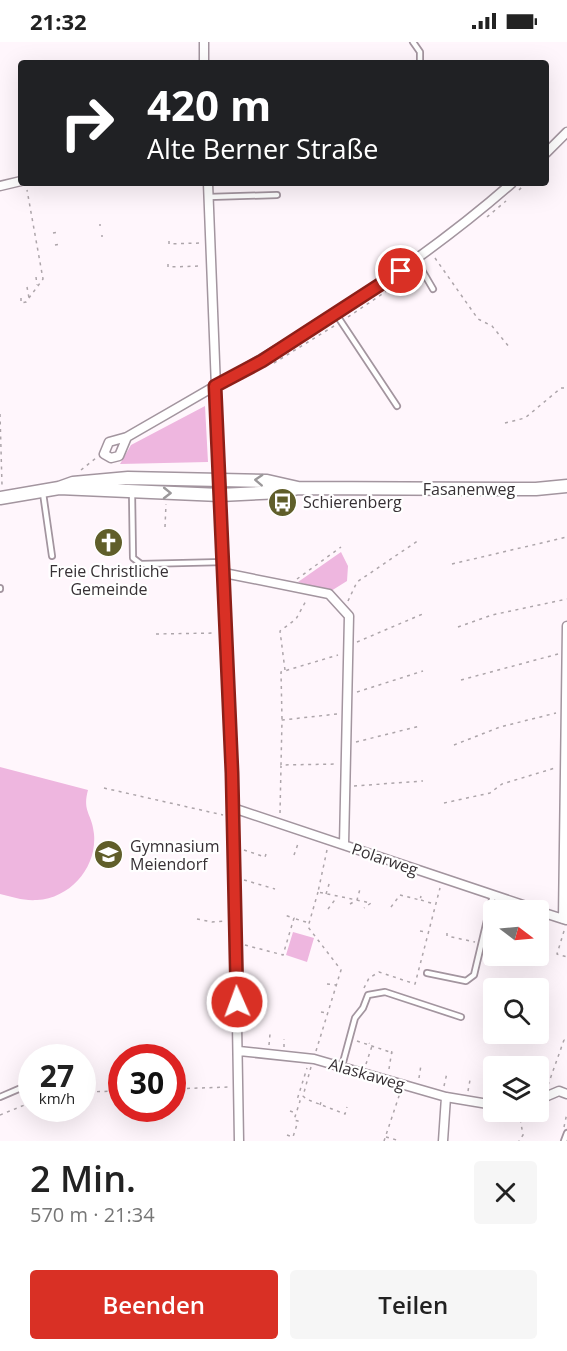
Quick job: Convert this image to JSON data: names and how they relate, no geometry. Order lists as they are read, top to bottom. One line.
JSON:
{"streets":{"main road":["Fasanenweg"],"street":["Polarweg","Alaskaweg"]},"places":{"bus stop":["Schierenberg"],"church":["Freie Christliche Gemeinde"],"school or university":["Gymnasium Meiendorf"]},"north":"right","page":{"status":"21:32","turn":["420 m","Alte Berner Straße"],"speed":"27 km/h","limit":"30","heading":["2 Min.","570 m · 21:34"],"buttons":["Beenden","Teilen"]}}
